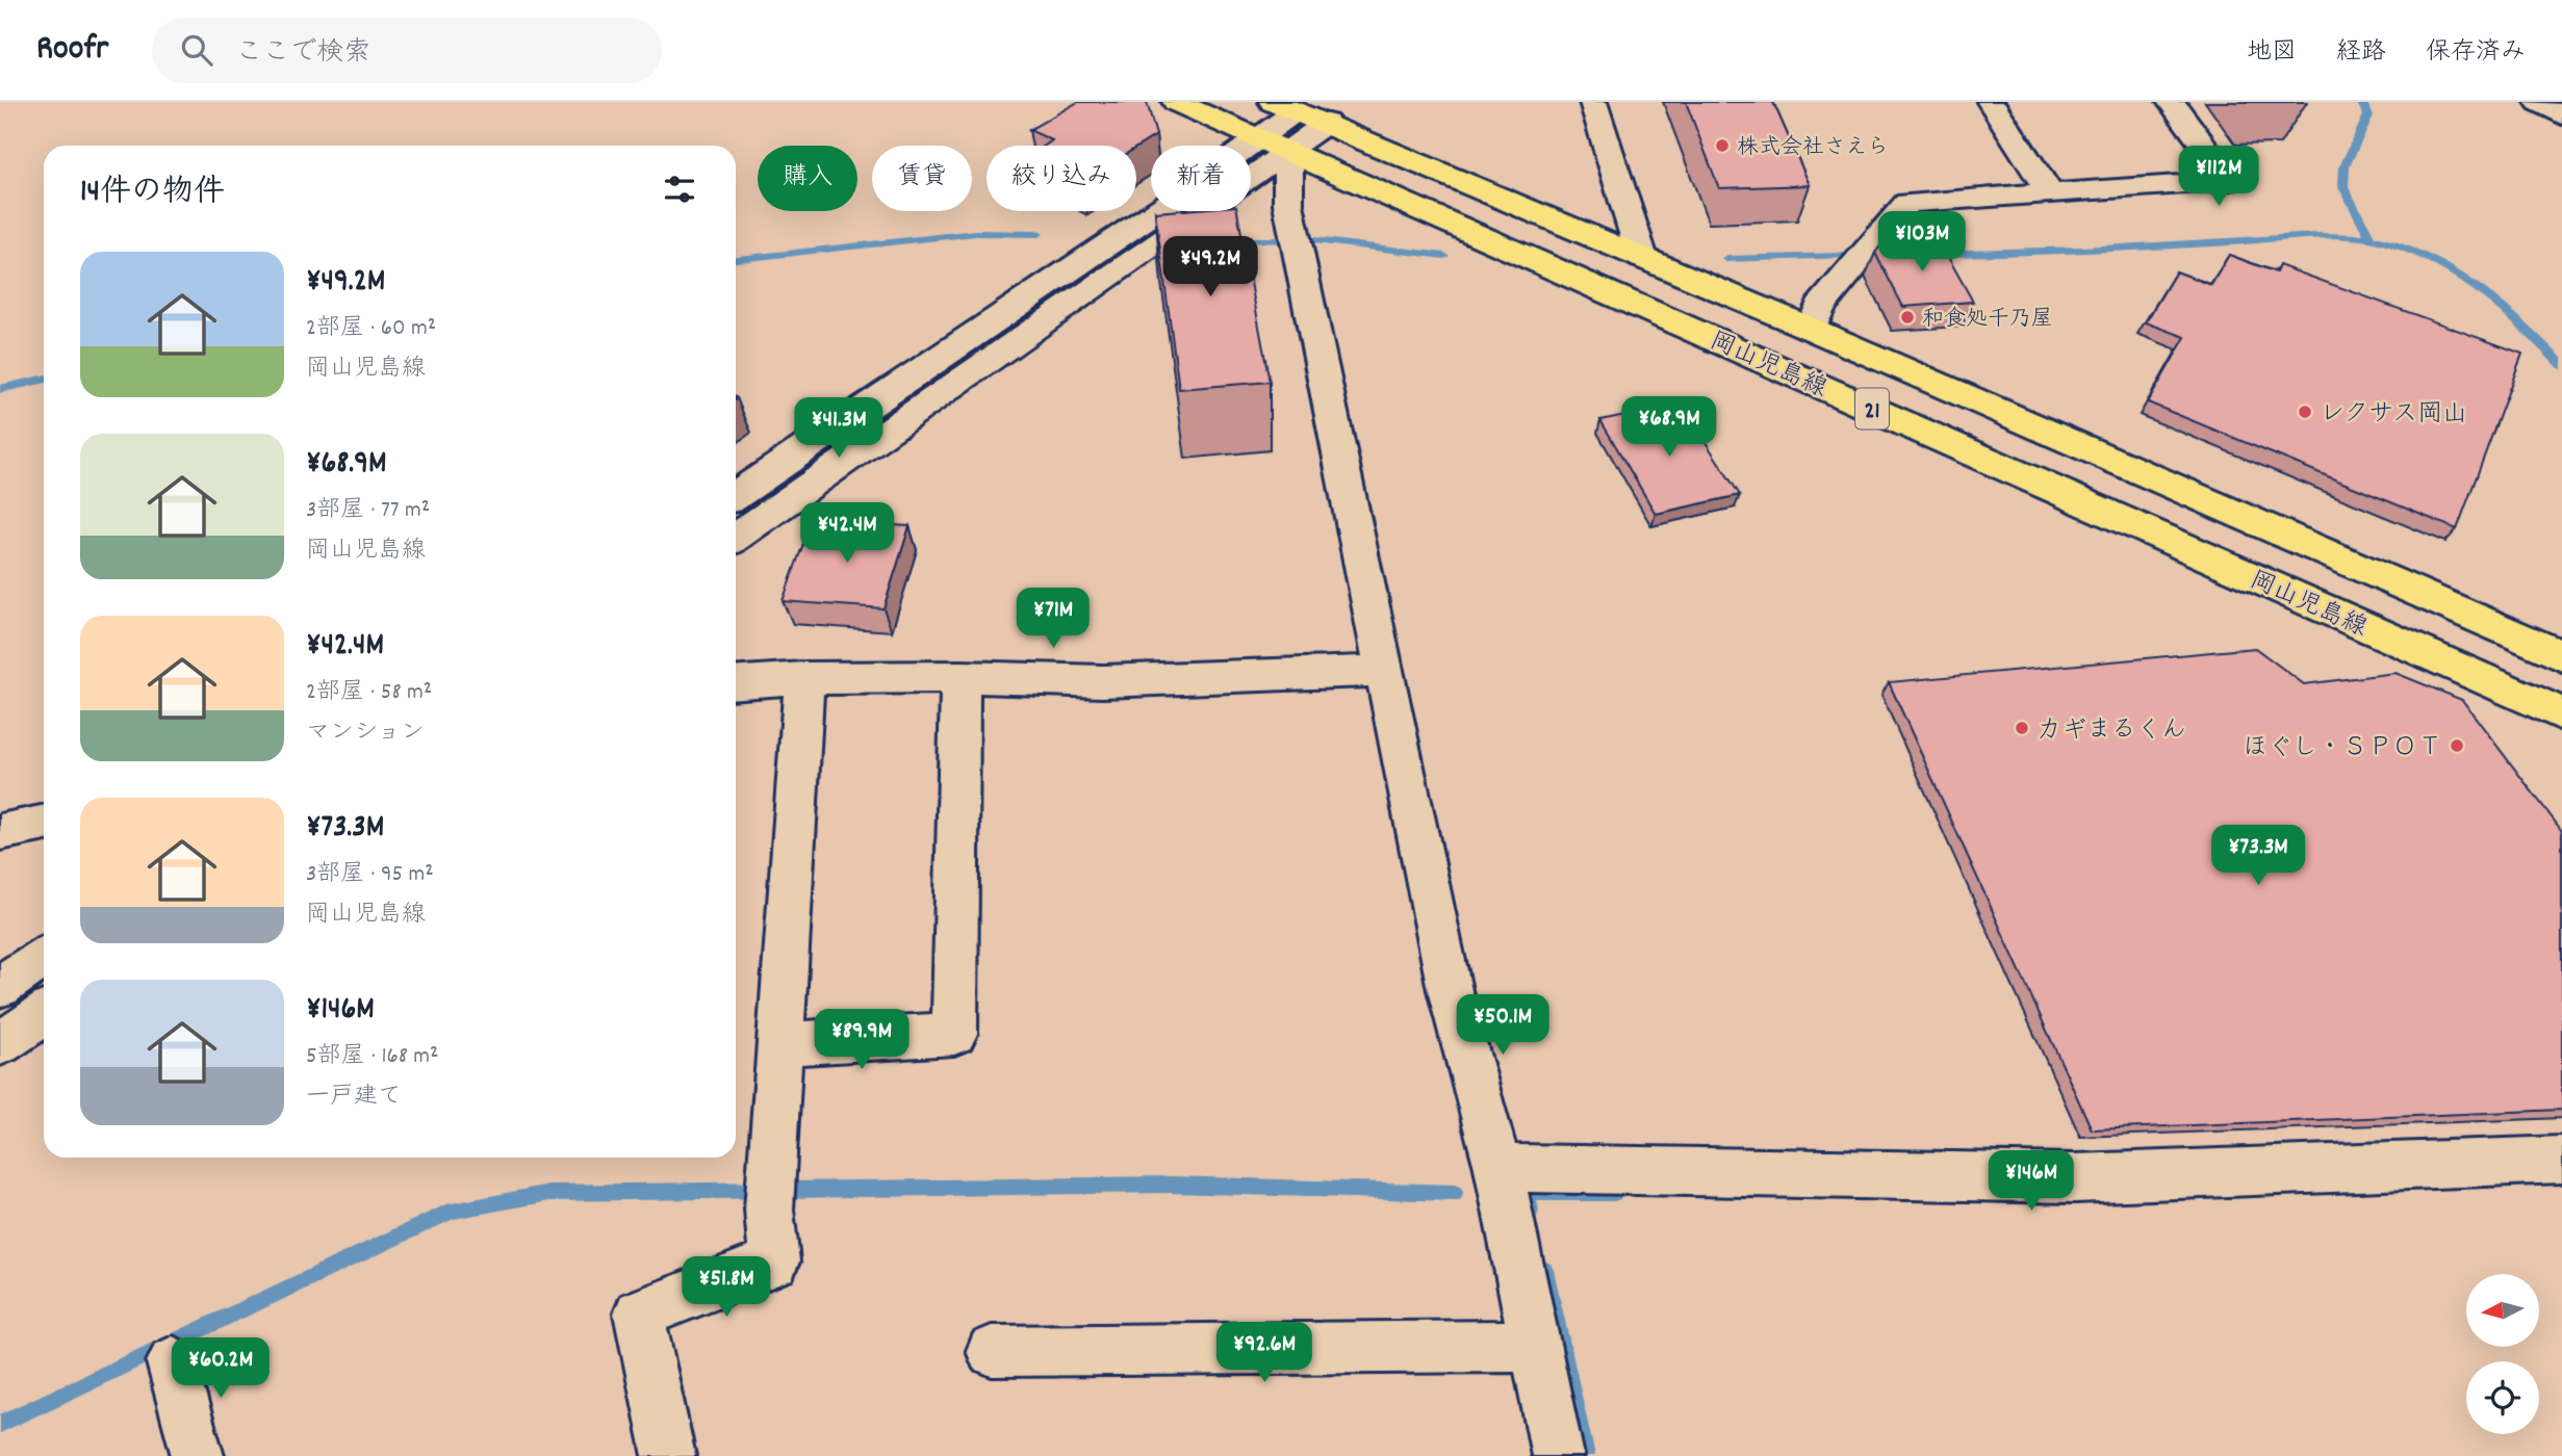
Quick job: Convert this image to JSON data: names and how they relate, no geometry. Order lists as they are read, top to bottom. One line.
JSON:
{"streets":{"main road":["岡山児島線","21"]},"places":["株式会社さえら","和食処千乃屋","レクサス岡山","カギまるくん","ほぐし・ＳＰＯＴ"],"north":"left","page":{"header":"Roofr","search":"ここで検索","nav":["地図","経路","保存済み"],"price":["¥112M","¥103M","¥49.2M","¥68.9M","¥41.3M","¥42.4M","¥71M","¥73.3M","¥50.1M","¥89.9M","¥146M","¥51.8M","¥92.6M","¥60.2M"],"chip":["購入","賃貸","絞り込み","新着"],"heading":"14件の物件","list":[{"name":"¥49.2M","note":"2部屋 · 60 m² · 岡山児島線"},{"name":"¥68.9M","note":"3部屋 · 77 m² · 岡山児島線"},{"name":"¥42.4M","note":"2部屋 · 58 m² · マンション"},{"name":"¥73.3M","note":"3部屋 · 95 m² · 岡山児島線"},{"name":"¥146M","note":"5部屋 · 168 m² · 一戸建て"}]}}
